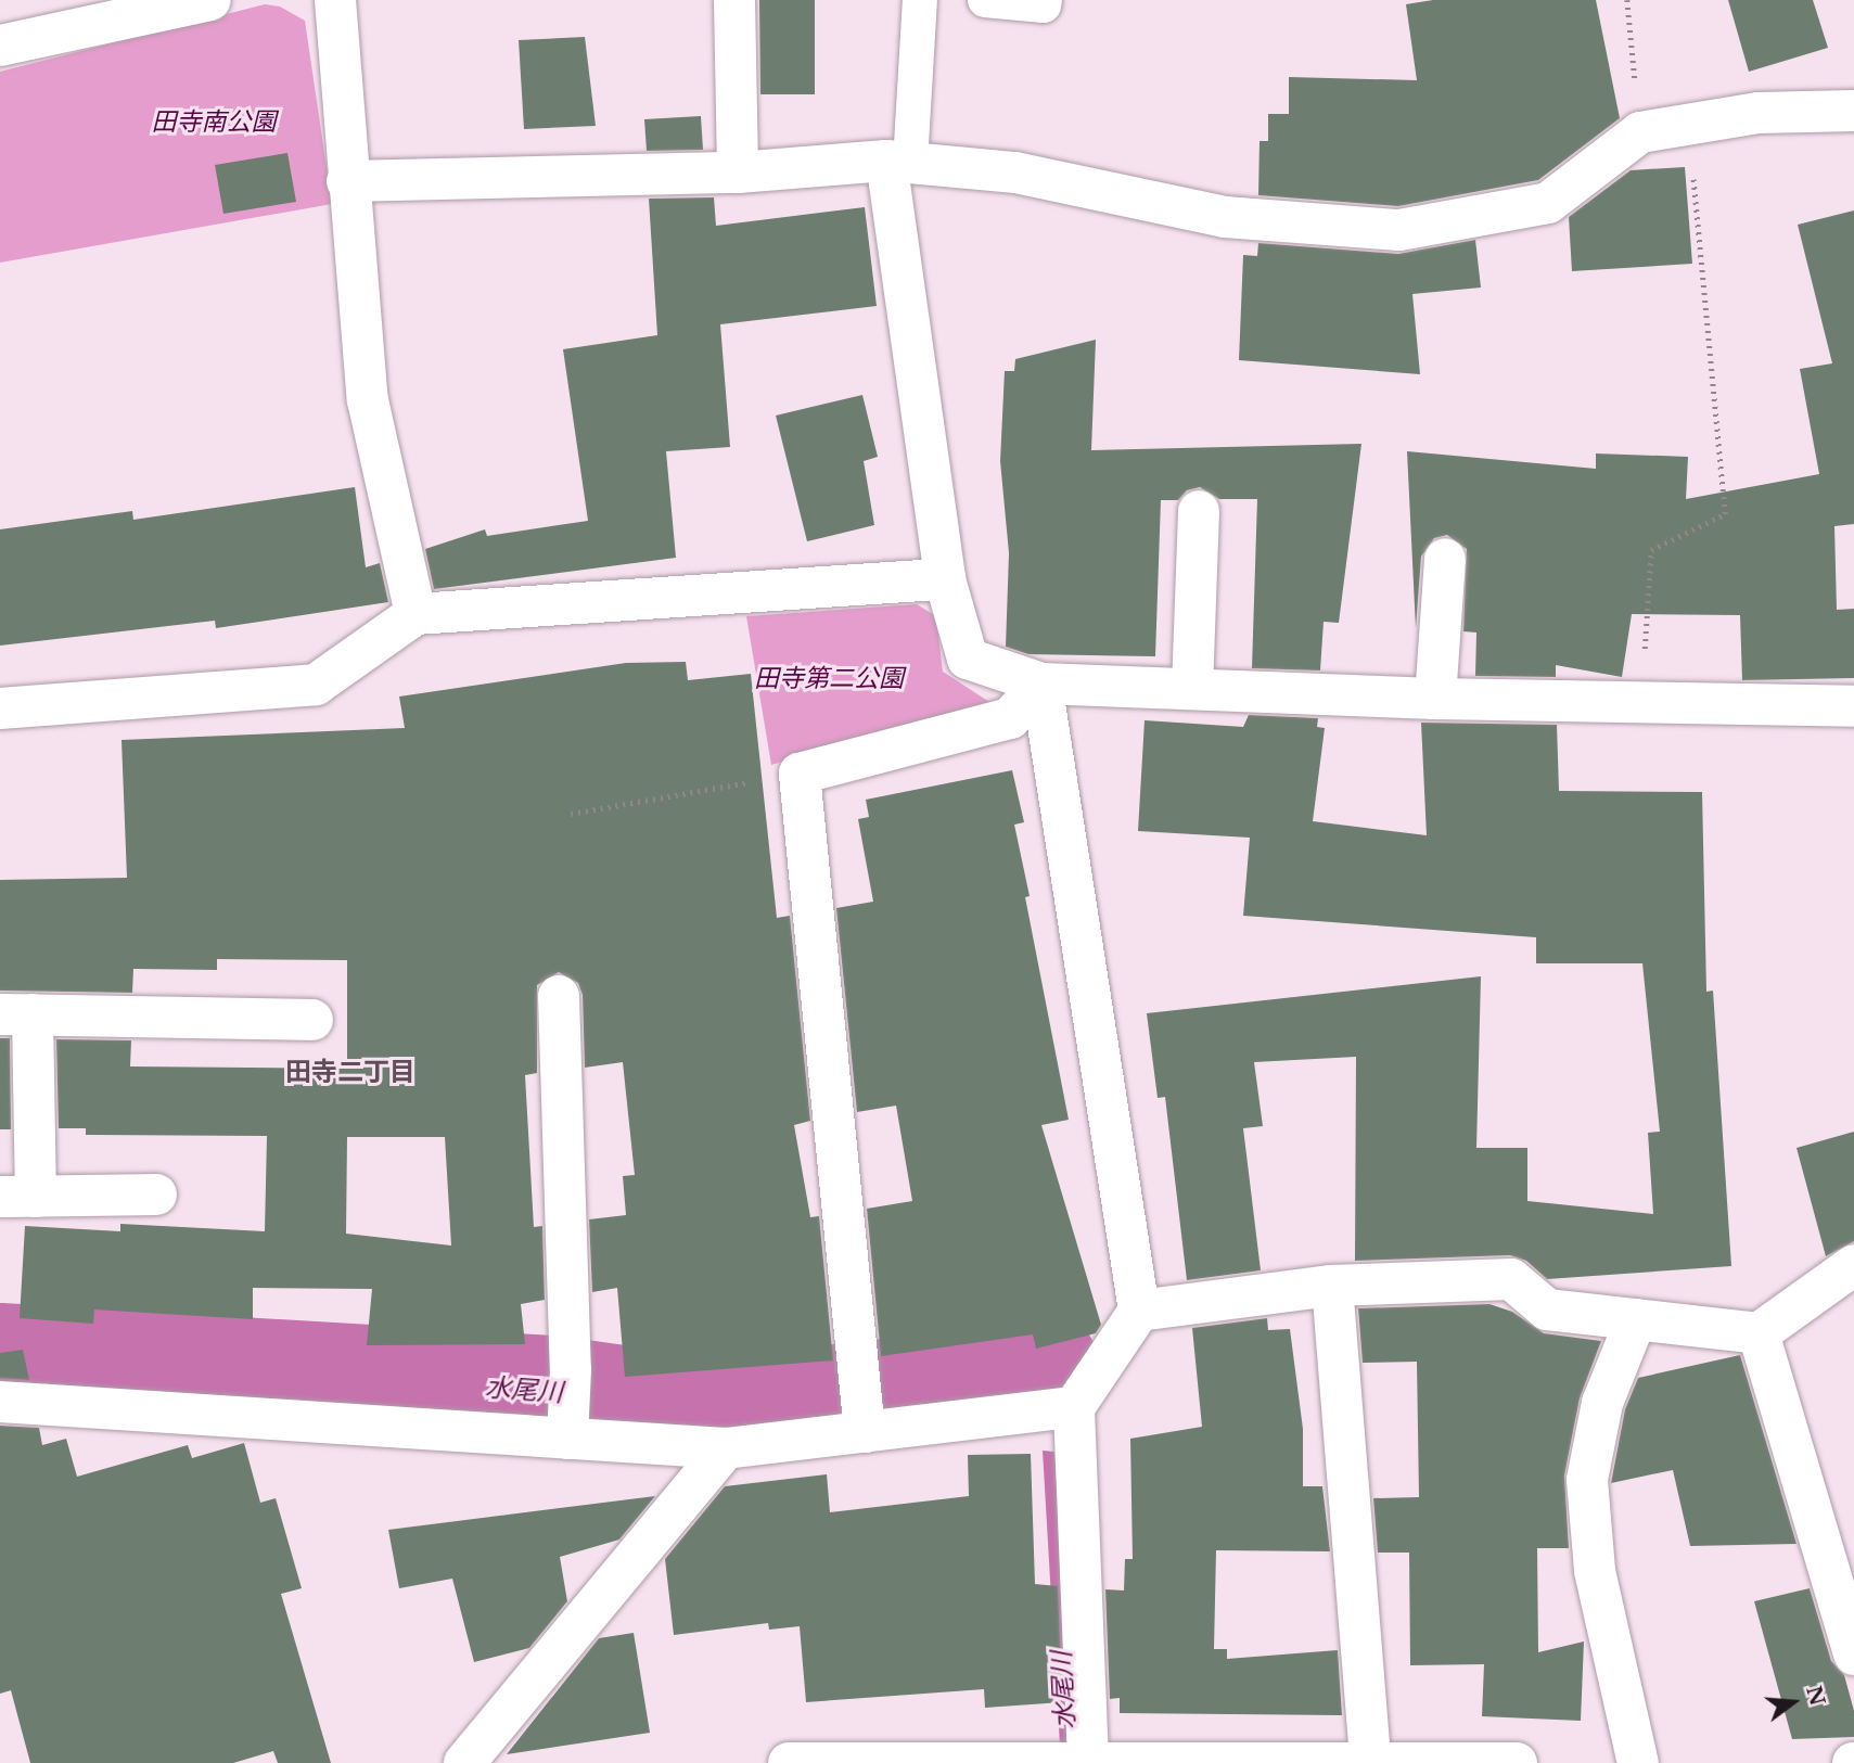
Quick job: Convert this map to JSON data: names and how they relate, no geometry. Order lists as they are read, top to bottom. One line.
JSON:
{"districts":["田寺二丁目"],"water":["水尾川"],"parks":["田寺南公園","田寺第二公園"],"north":"right"}
